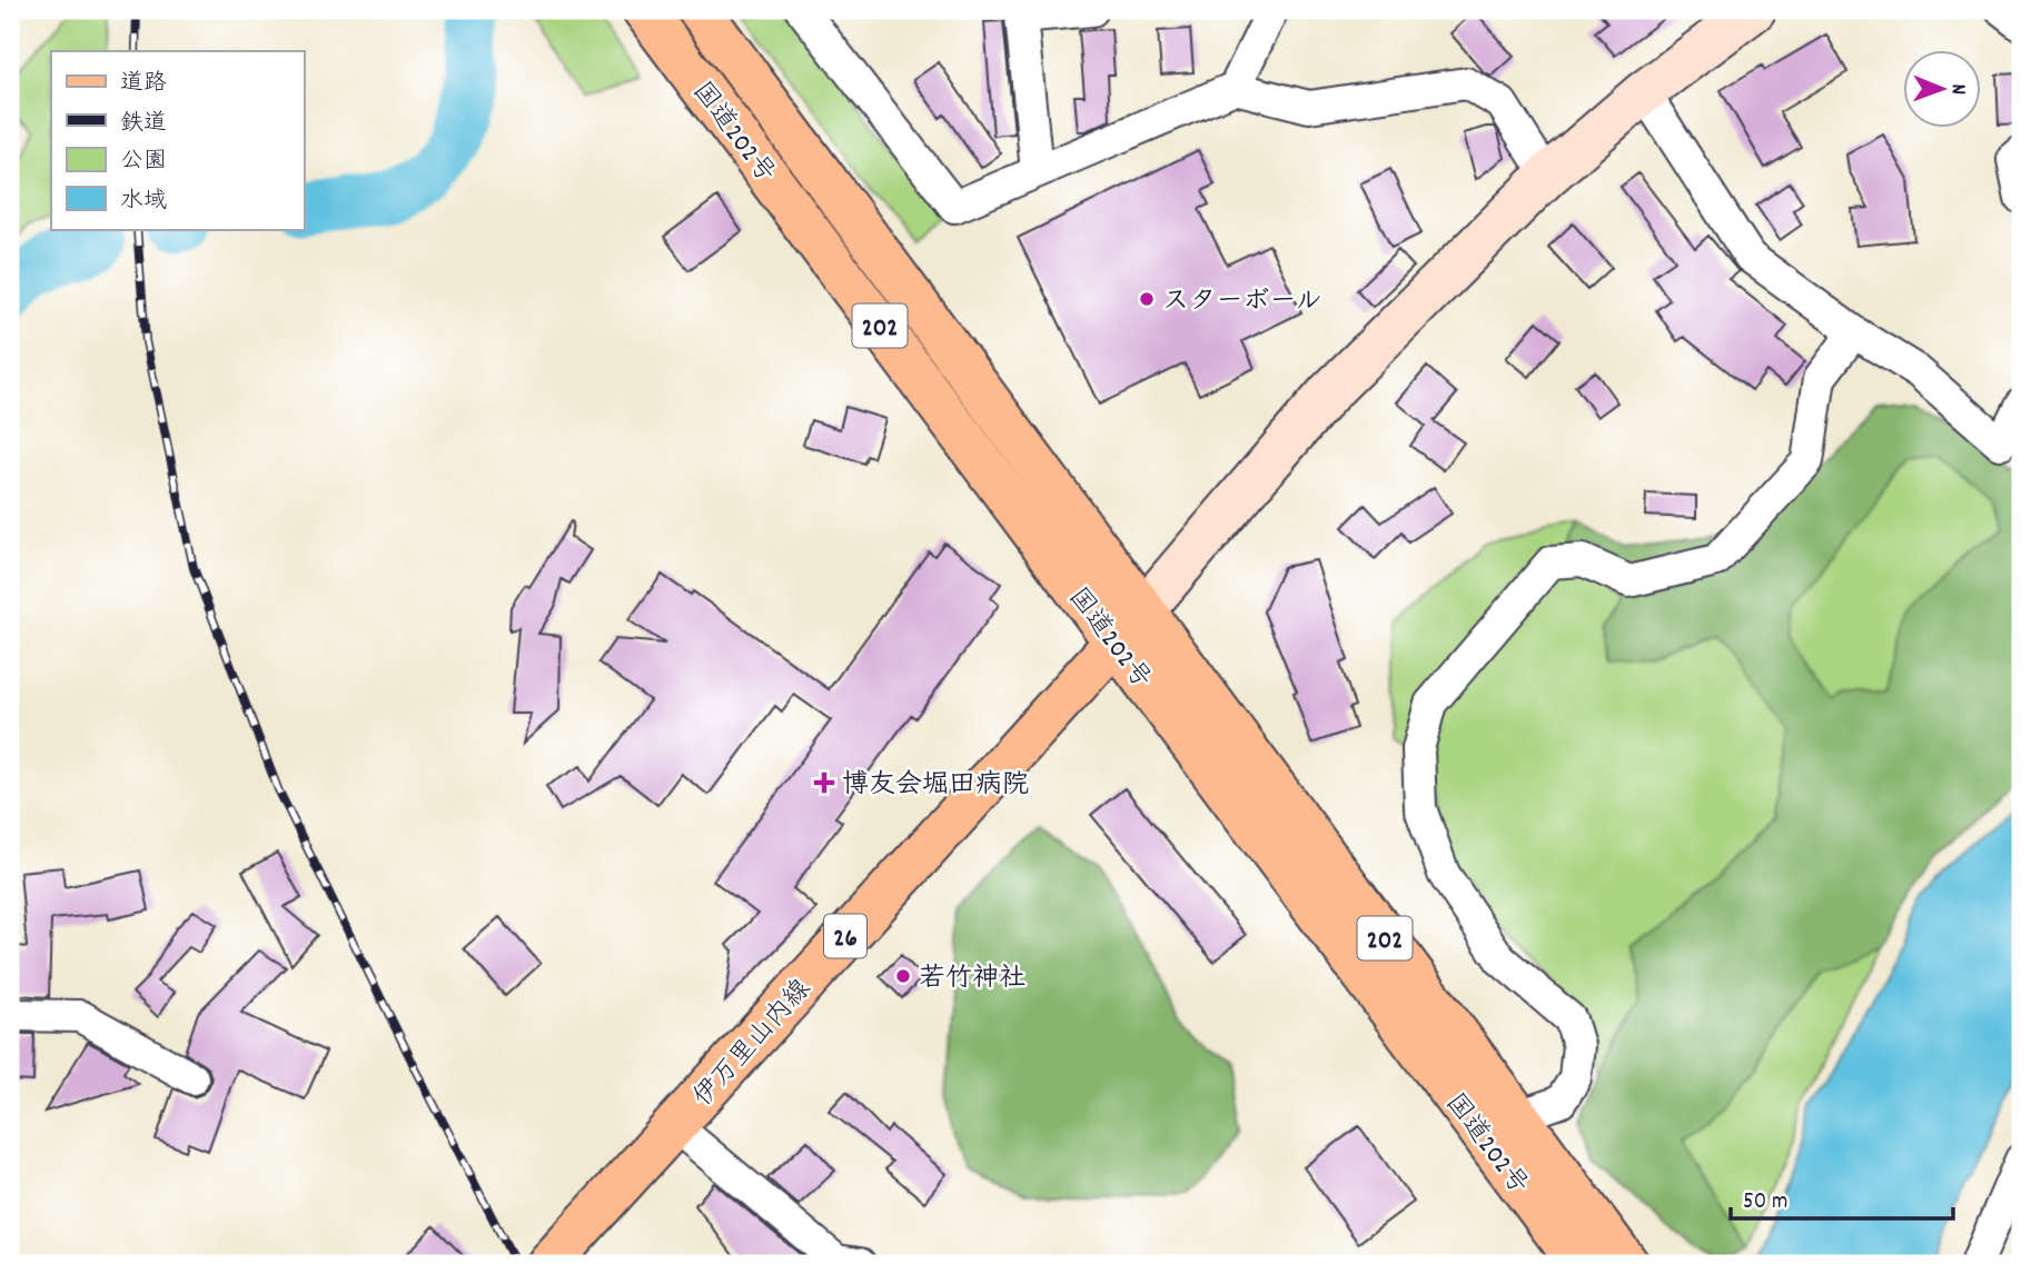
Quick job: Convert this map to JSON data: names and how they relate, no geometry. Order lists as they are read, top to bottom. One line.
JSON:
{"streets":{"main road":["国道202号","202","26","伊万里山内線"]},"crossings":[["国道202号","伊万里山内線"]],"places":{"other":["スターボール","若竹神社"],"health":["博友会堀田病院"]},"legend":["道路","鉄道","公園","水域"],"scale_bar":"50 m","north":"right"}
